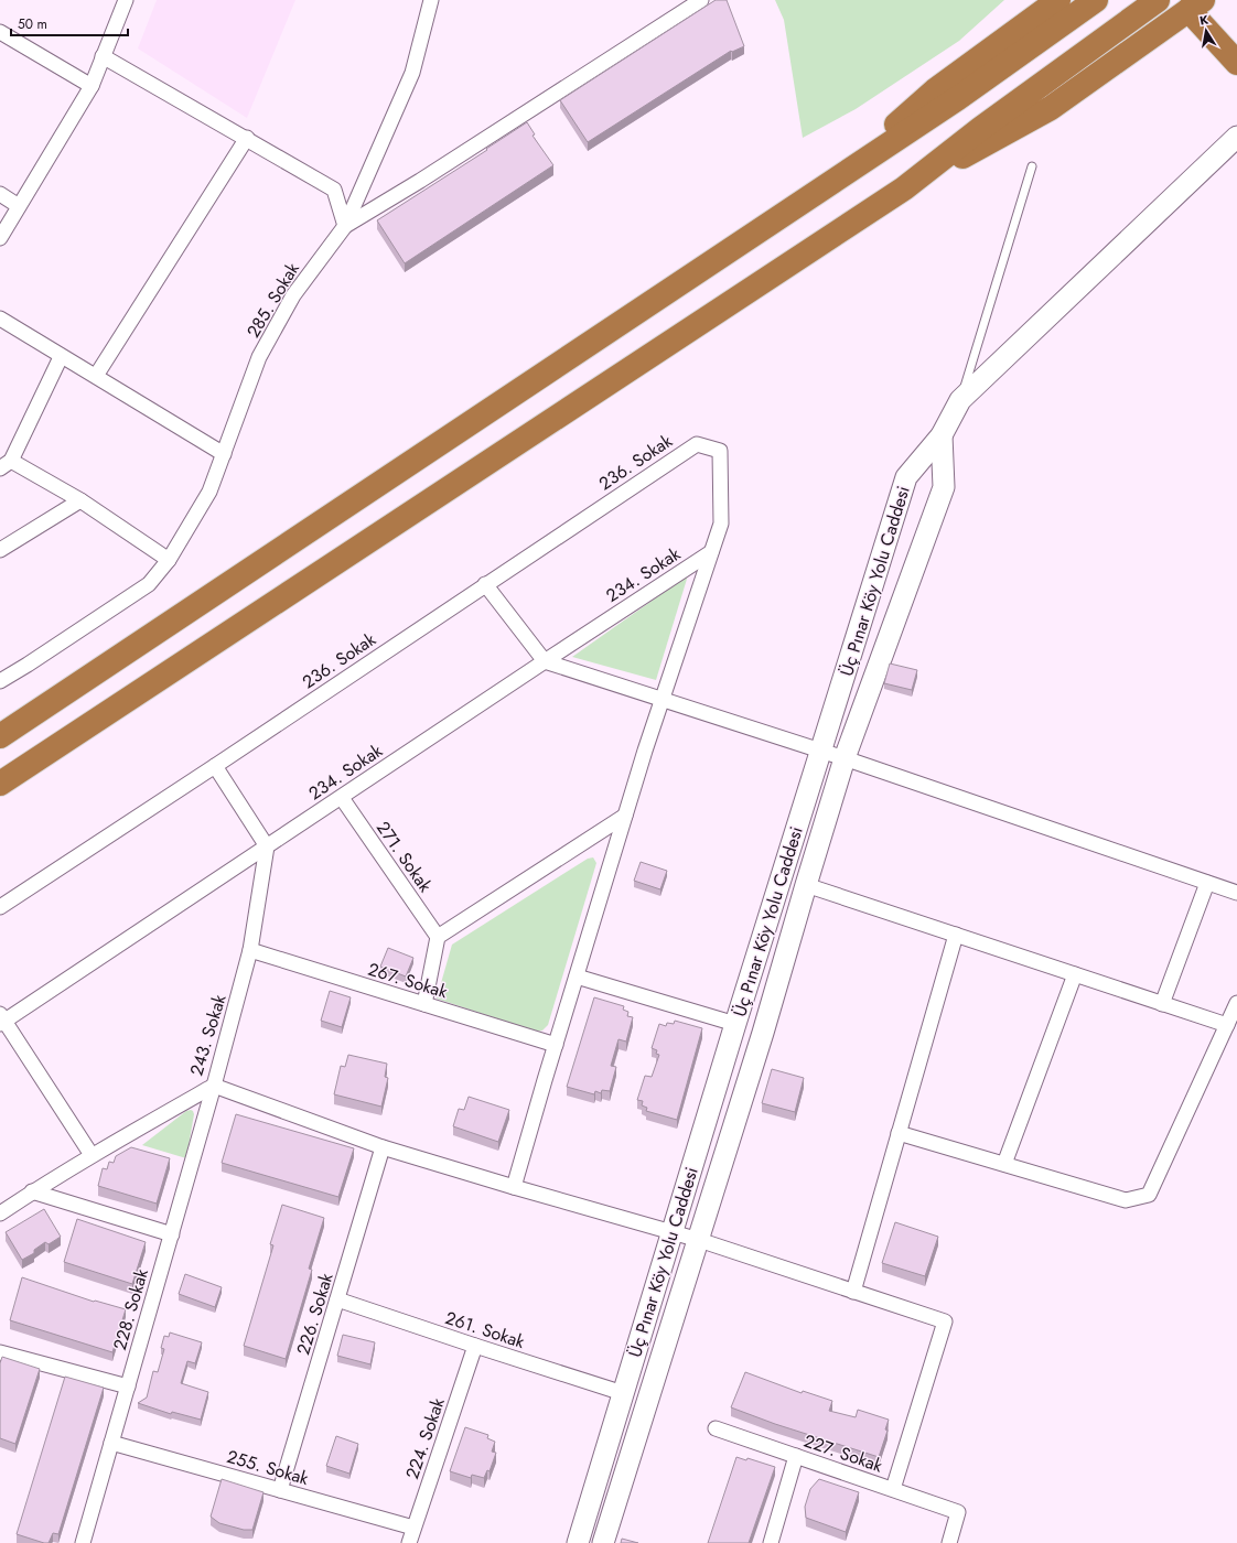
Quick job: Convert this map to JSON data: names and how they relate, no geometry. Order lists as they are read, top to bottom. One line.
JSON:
{"streets":{"main road":["Üç Pınar Köy Yolu Caddesi"],"street":["285. Sokak","236. Sokak","234. Sokak","271. Sokak","267. Sokak","243. Sokak","228. Sokak","226. Sokak","261. Sokak","224. Sokak","227. Sokak","255. Sokak"]},"crossings":[["236. Sokak","234. Sokak"],["234. Sokak","271. Sokak"],["234. Sokak","243. Sokak"],["Üç Pınar Köy Yolu Caddesi","261. Sokak"],["267. Sokak","243. Sokak"],["243. Sokak","228. Sokak"],["228. Sokak","255. Sokak"],["226. Sokak","261. Sokak"],["226. Sokak","255. Sokak"],["261. Sokak","224. Sokak"],["224. Sokak","255. Sokak"]],"scale_bar":"50 m","north":"top"}
